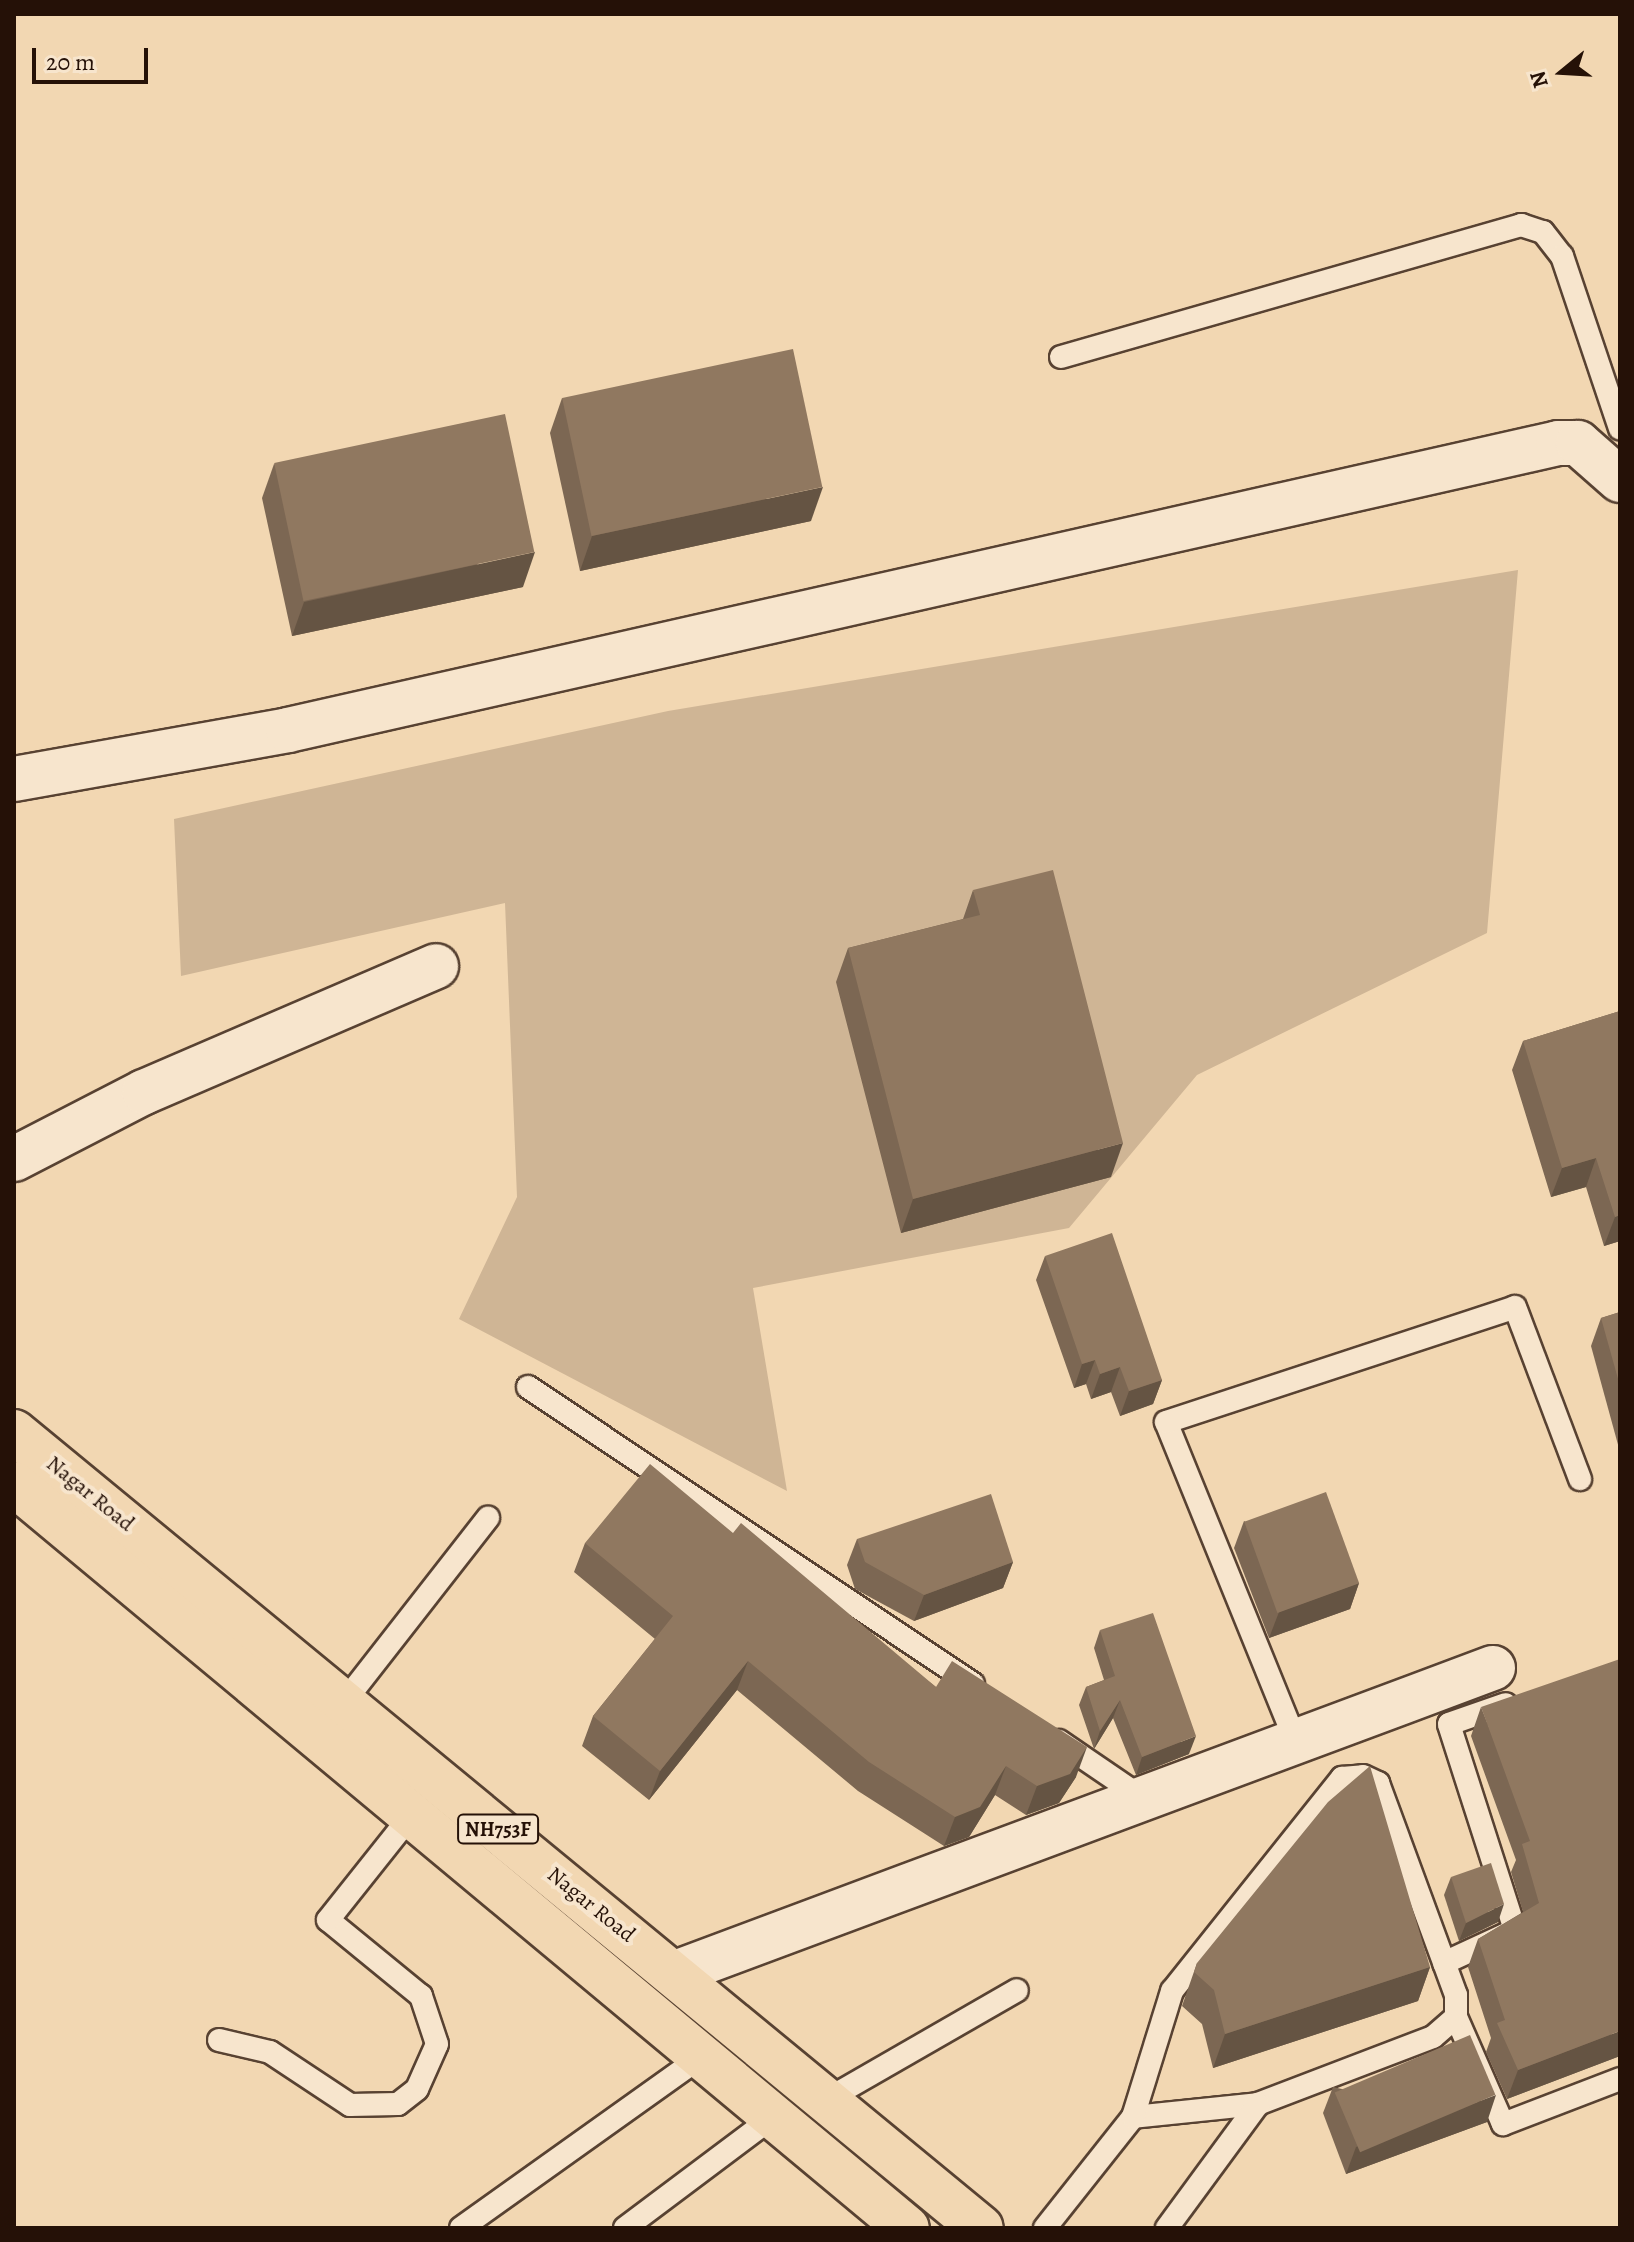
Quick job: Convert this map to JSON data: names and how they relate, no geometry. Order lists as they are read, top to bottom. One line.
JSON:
{"streets":{"highway":["Nagar Road","NH753F"]},"scale_bar":"20 m","north":"left"}
